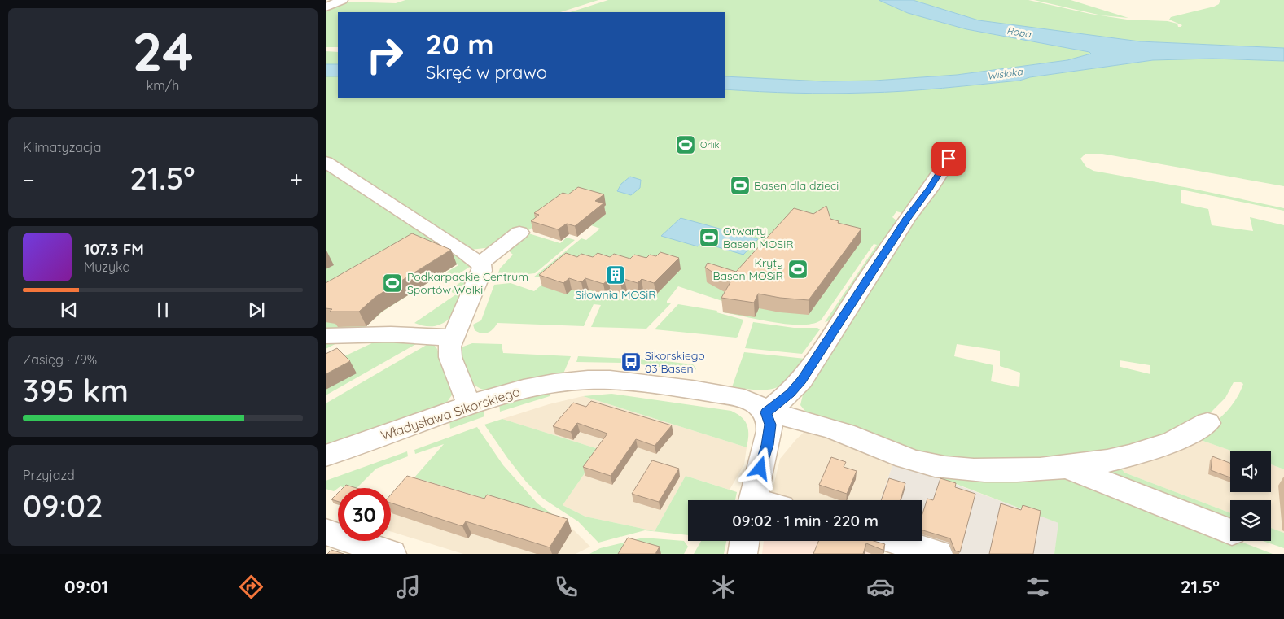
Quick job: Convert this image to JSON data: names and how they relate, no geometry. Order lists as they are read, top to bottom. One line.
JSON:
{"streets":{"street":["Władysława Sikorskiego"]},"water":["Ropa","Wisłoka"],"places":{"sports":["Orlik","Basen dla dzieci","Otwarty Basen MOSiR","Kryty Basen MOSiR","Podkarpackie Centrum Sportów Walki"],"building":["Siłownia MOSiR"],"bus stop":["Sikorskiego 03 Basen"]},"page":{"tile":[["24","km/h"],"Klimatyzacja",["Zasięg · 79%","395 km"],["Przyjazd","09:02"]],"turn":["20 m","Skręć w prawo"],"heat":["−","21.5°","+"],"song":["107.3 FM","Muzyka"],"limit":"30","trip":"09:02 · 1 min · 220 m","tabs":["09:01","21.5°"]}}
